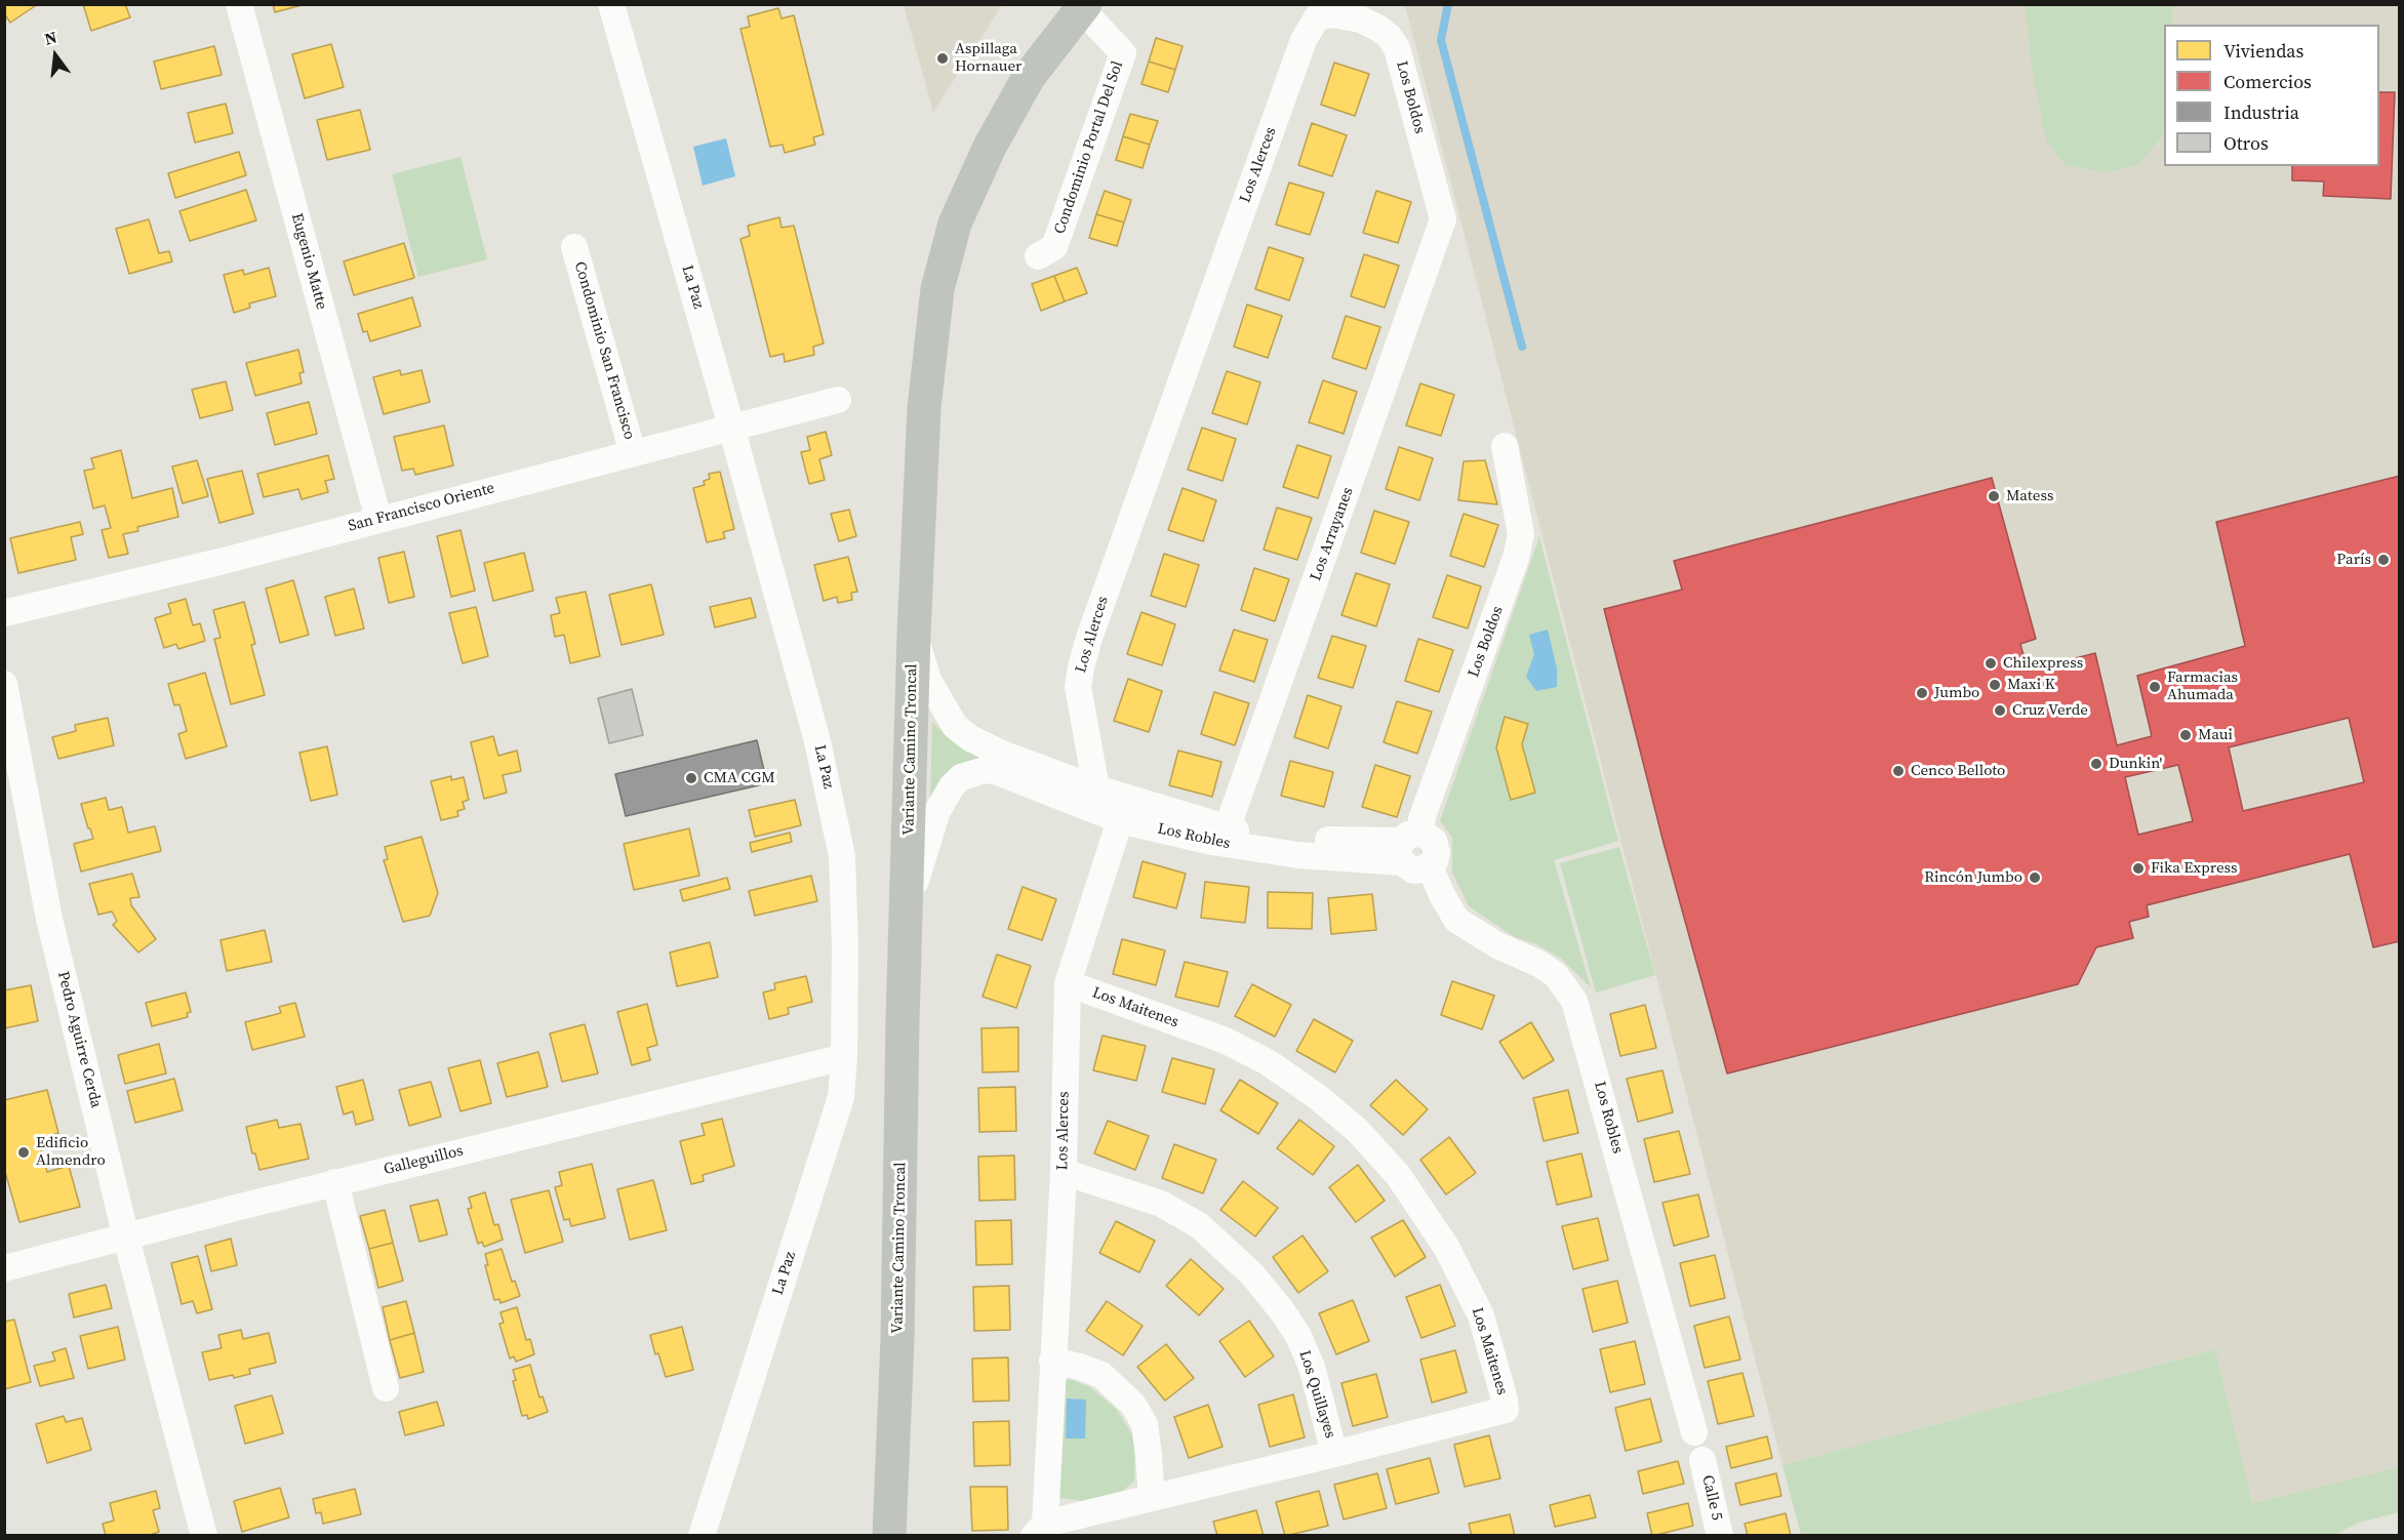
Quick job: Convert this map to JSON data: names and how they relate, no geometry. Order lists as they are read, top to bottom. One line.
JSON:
{"streets":{"main road":["Variante Camino Troncal"],"street":["Los Boldos","Condominio Portal Del Sol","Los Alerces","Eugenio Matte","La Paz","Condominio San Francisco","San Francisco Oriente","Los Arrayanes","Los Robles","Los Maitenes","Pedro Aguirre Cerda","Galleguillos","Los Quillayes","Calle 5"]},"crossings":[["Los Boldos","Los Alerces"],["Los Boldos","Los Arrayanes"],["Los Boldos","Los Robles"],["Condominio Portal Del Sol","Variante Camino Troncal"],["Los Alerces","Los Robles"],["Los Alerces","Los Maitenes"],["Los Alerces","Los Quillayes"],["Eugenio Matte","San Francisco Oriente"],["La Paz","San Francisco Oriente"],["La Paz","Galleguillos"],["Condominio San Francisco","San Francisco Oriente"],["Los Arrayanes","Los Robles"],["Variante Camino Troncal","Los Robles"],["Los Maitenes","Los Quillayes"],["Pedro Aguirre Cerda","Galleguillos"]],"places":["Aspillaga Hornauer","Matess","París","Chilexpress","Maxi K","Farmacias Ahumada","Jumbo","Cruz Verde","Maui","Dunkin'","Cenco Belloto","CMA CGM","Fika Express","Rincón Jumbo","Edificio Almendro"],"legend":["Viviendas","Comercios","Industria","Otros"],"north":"top"}
